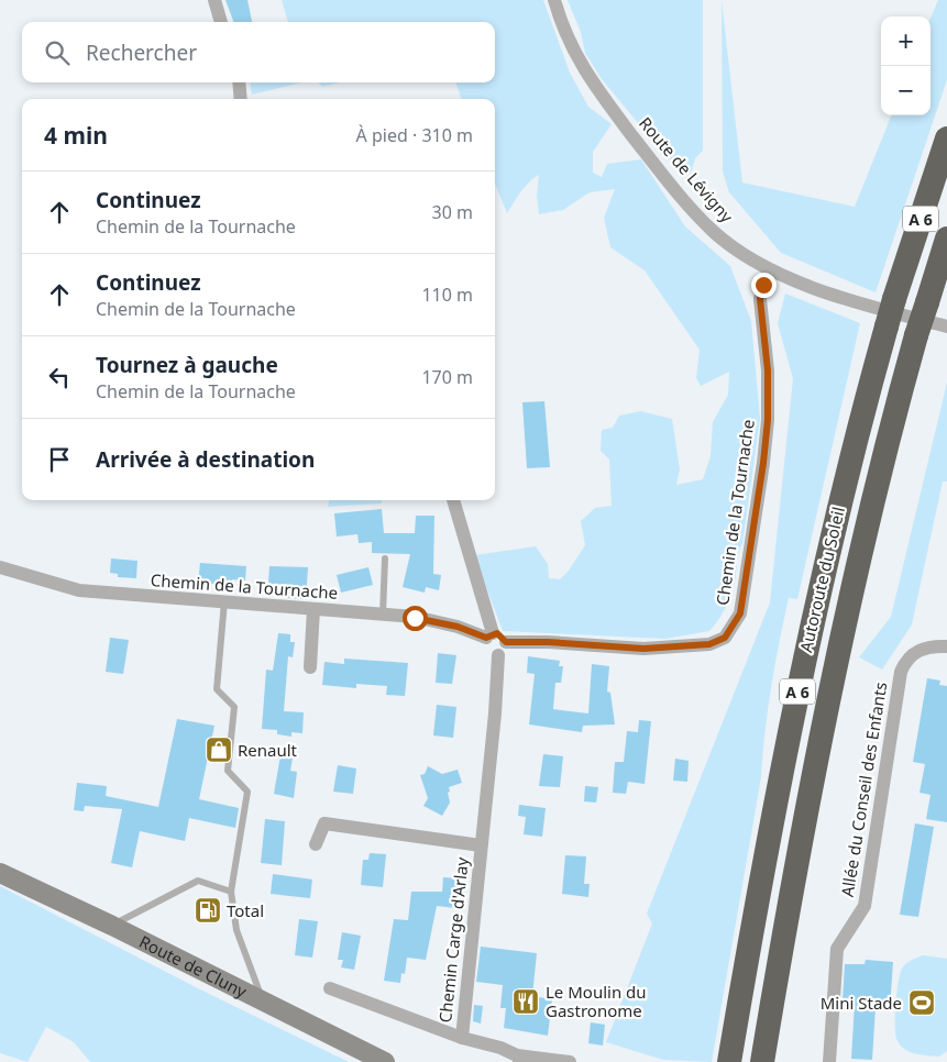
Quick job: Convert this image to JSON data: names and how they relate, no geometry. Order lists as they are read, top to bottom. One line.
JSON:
{"streets":{"highway":["A 6","Autoroute du Soleil"],"main road":["Route de Cluny"],"street":["Route de Lévigny","Chemin de la Tournache","Allée du Conseil des Enfants","Chemin Carge d'Arlay"]},"crossings":[["Route de Lévigny","Chemin de la Tournache"],["Chemin de la Tournache","Chemin Carge d'Arlay"]],"places":{"shop":["Renault"],"fuel station":["Total"],"restaurant":["Le Moulin du Gastronome"],"sports":["Mini Stade"]},"page":{"map_buttons":["+","−"],"search":"Rechercher","heading":["4 min","À pied · 310 m"],"list":[["Continuez","Chemin de la Tournache","30 m"],["Continuez","Chemin de la Tournache","110 m"],["Tournez à gauche","Chemin de la Tournache","170 m"],"Arrivée à destination"]}}
